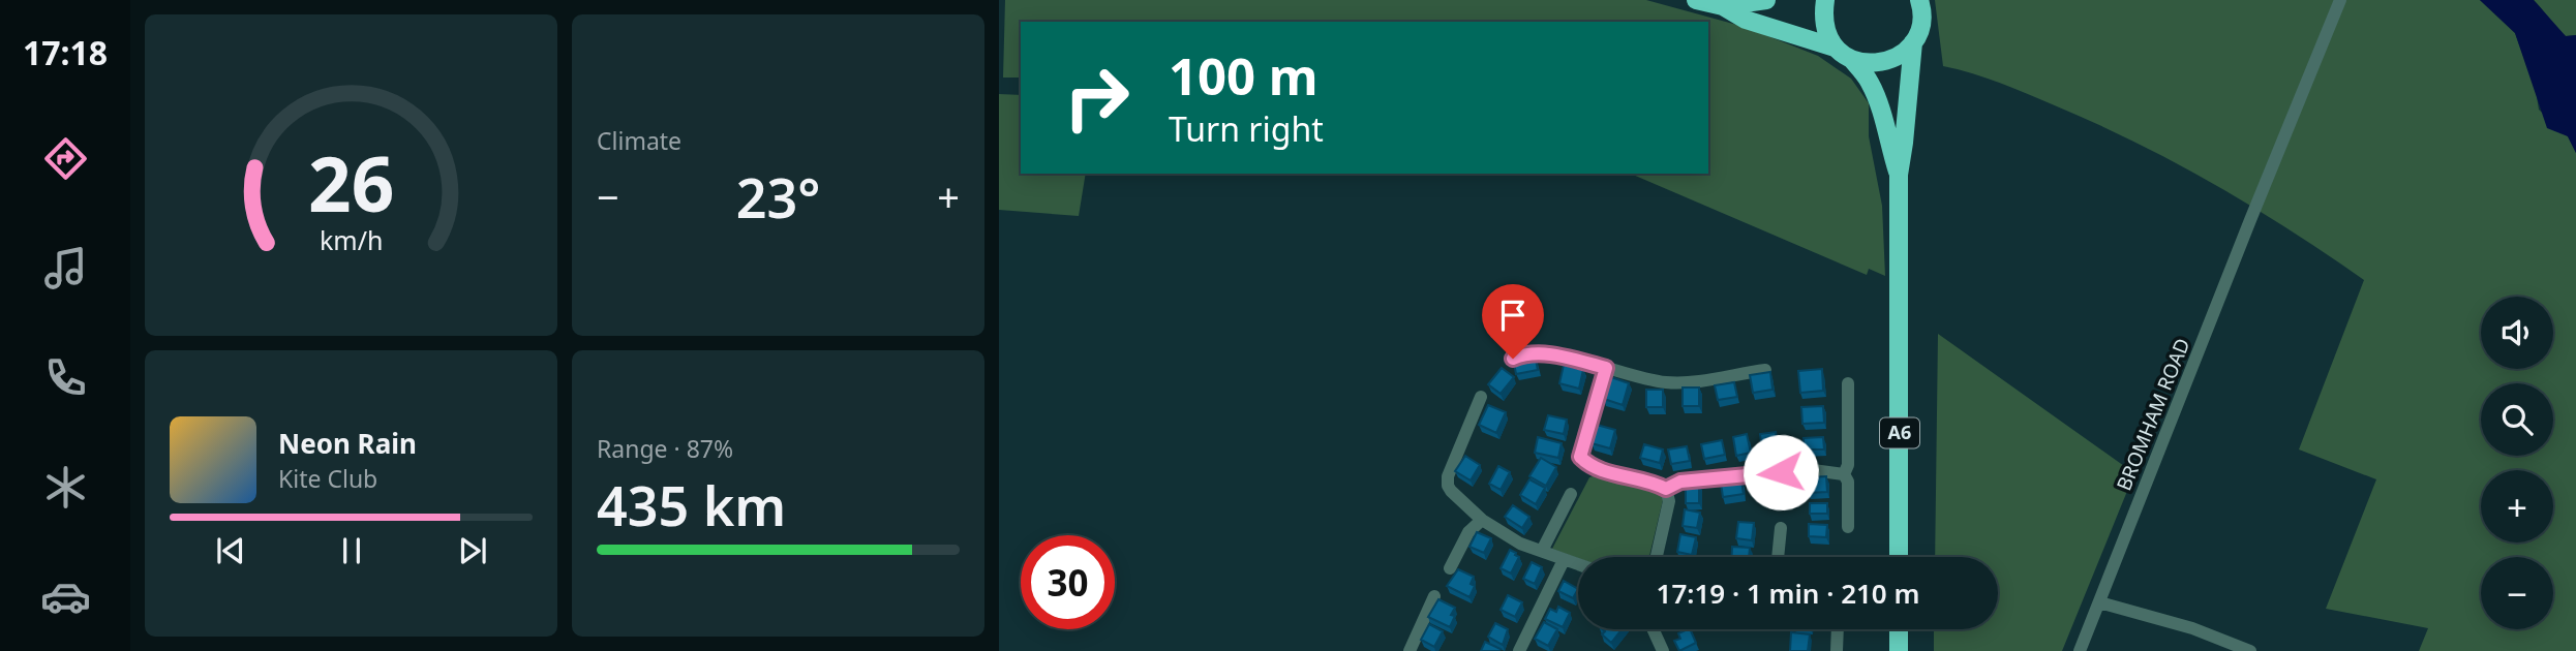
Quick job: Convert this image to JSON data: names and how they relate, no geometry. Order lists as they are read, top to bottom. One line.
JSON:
{"streets":{"highway":["A6"],"street":["BROMHAM ROAD"]},"page":{"tabs":"17:18","tile":["Climate",["Range · 87%","435 km"]],"turn":["100 m","Turn right"],"heat":["−","23°","+"],"map_buttons":["+","−"],"song":["Neon Rain","Kite Club"],"limit":"30","trip":"17:19 · 1 min · 210 m","gauge":["26","km/h"]}}
